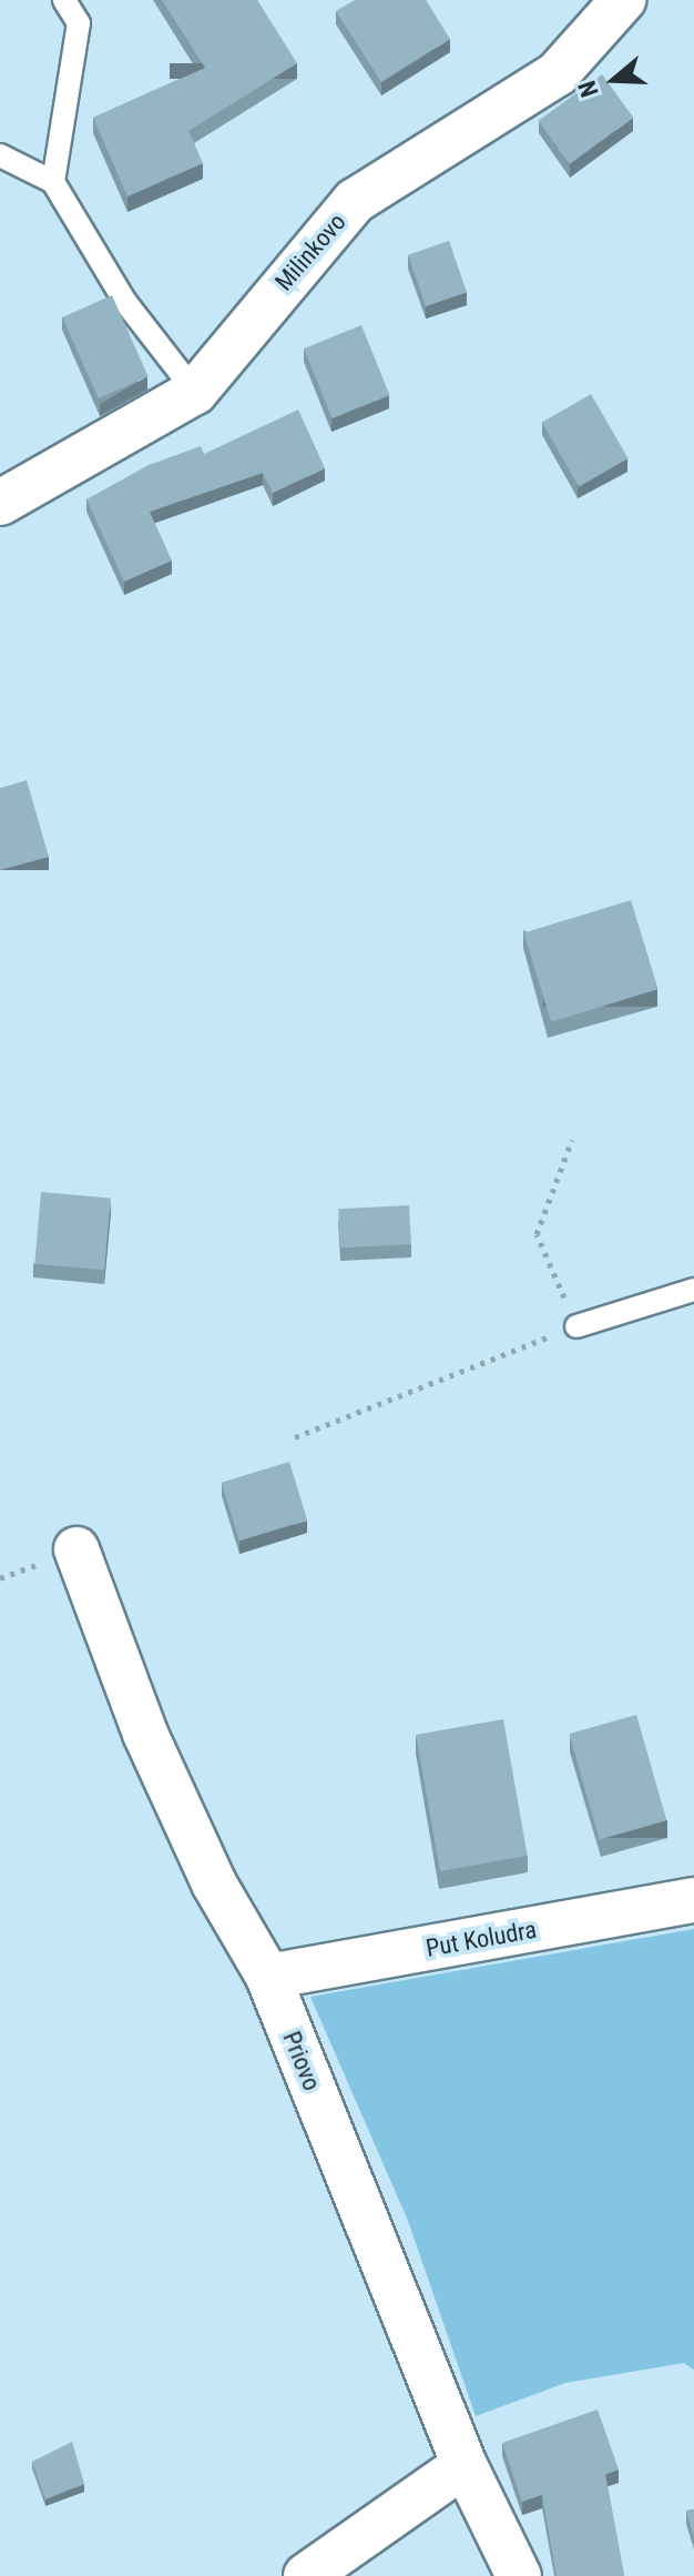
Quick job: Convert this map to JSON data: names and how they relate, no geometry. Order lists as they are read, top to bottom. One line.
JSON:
{"streets":{"street":["Milinkovo","Put Koludra","Priovo"]},"crossings":[["Put Koludra","Priovo"]],"north":"left"}
